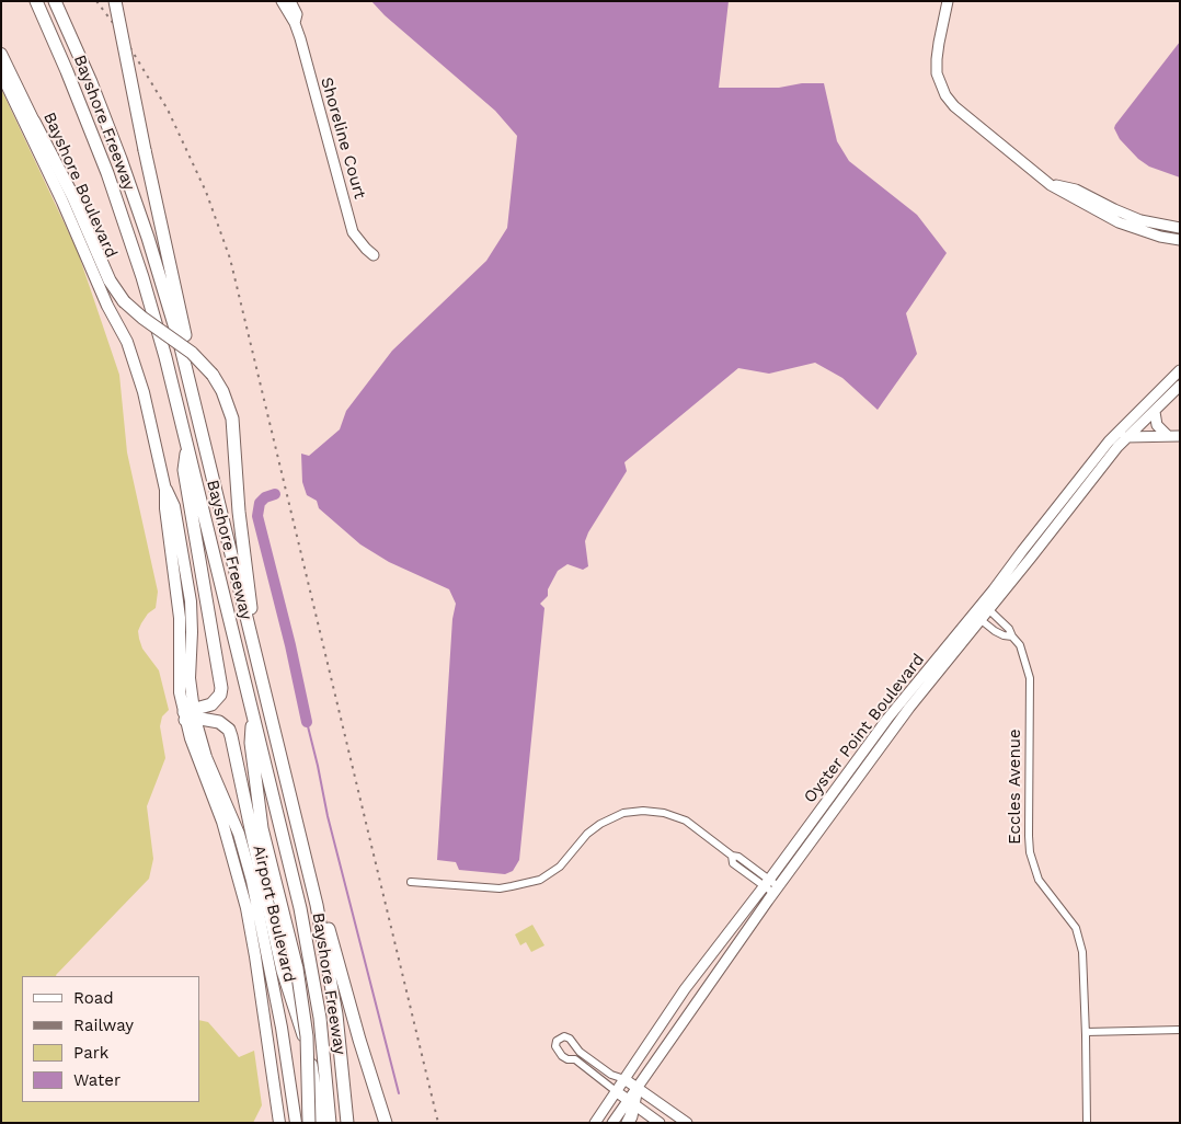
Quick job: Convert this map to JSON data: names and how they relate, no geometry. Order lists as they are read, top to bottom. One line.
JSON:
{"streets":{"highway":["Bayshore Freeway"],"main road":["Bayshore Boulevard","Airport Boulevard"],"street":["Shoreline Court","Oyster Point Boulevard","Eccles Avenue"]},"crossings":[["Bayshore Boulevard","Airport Boulevard"],["Oyster Point Boulevard","Eccles Avenue"]],"legend":["Road","Railway","Park","Water"]}
